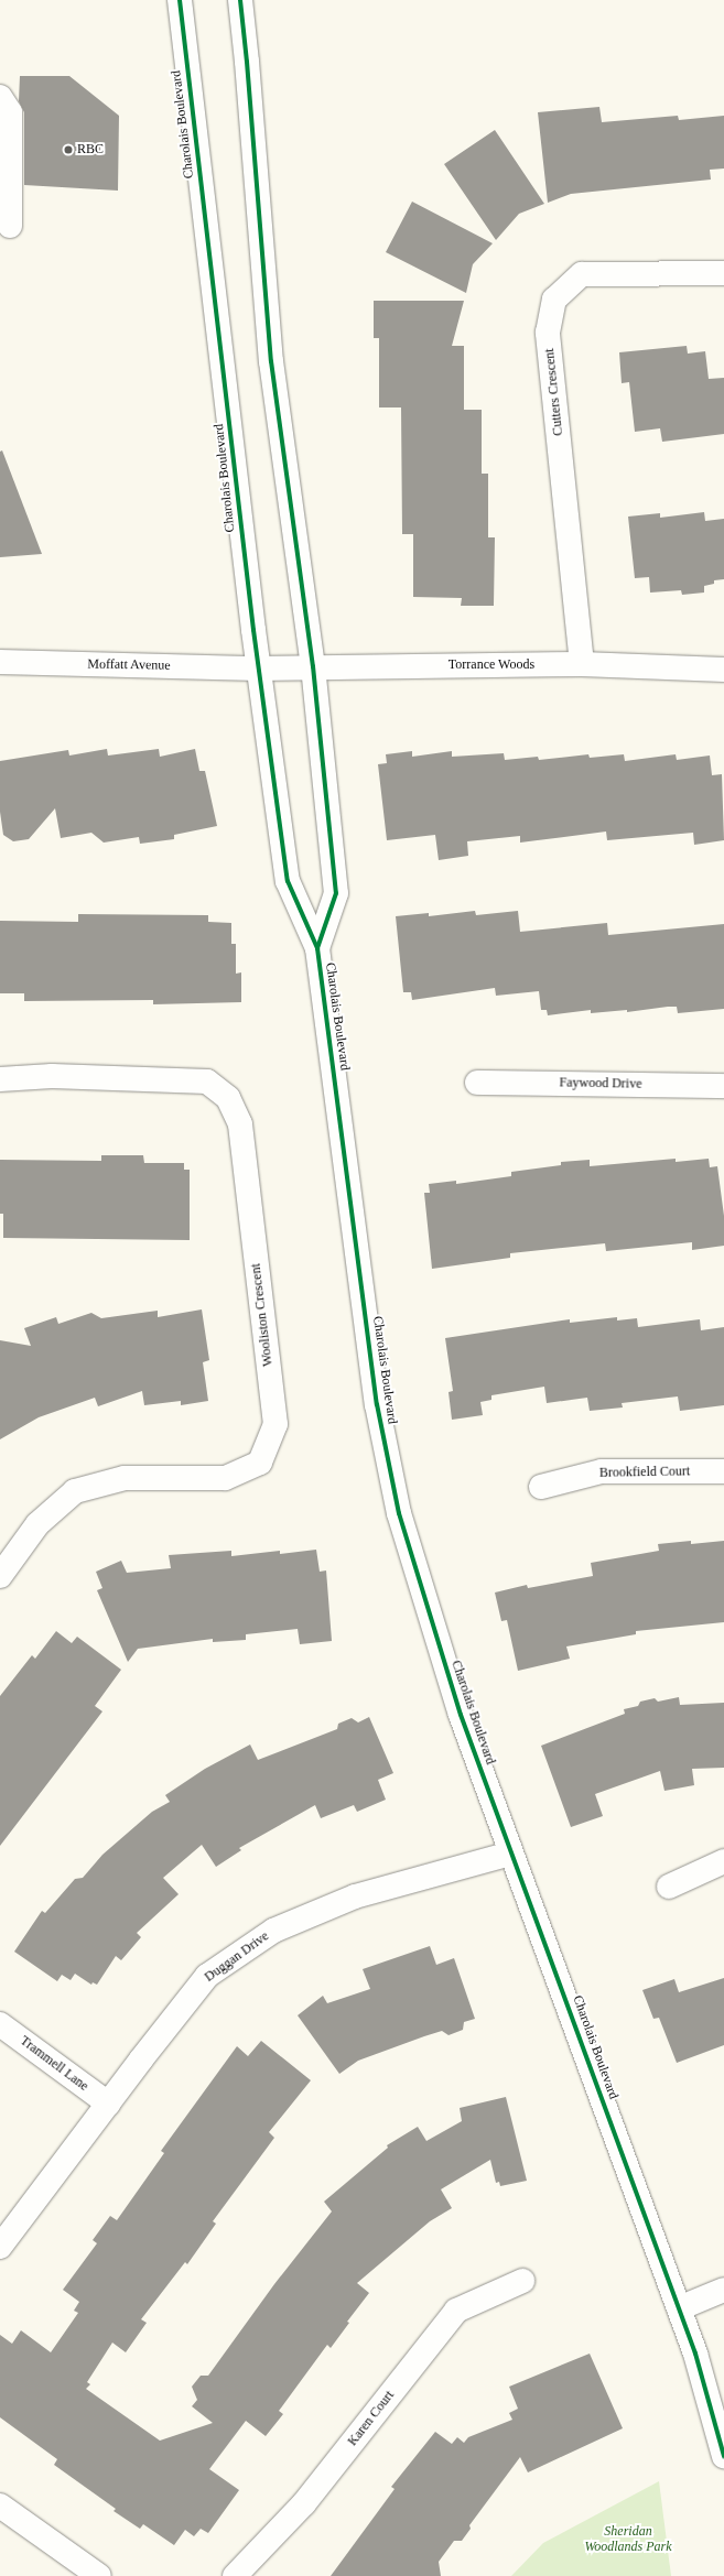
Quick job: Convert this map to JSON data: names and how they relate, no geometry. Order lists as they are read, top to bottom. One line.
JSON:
{"streets":{"street":["Charolais Boulevard","Cutters Crescent","Moffatt Avenue","Torrance Woods","Faywood Drive","Wooliston Crescent","Brookfield Court","Duggan Drive","Trammell Lane","Karen Court"]},"crossings":[["Charolais Boulevard","Moffatt Avenue"],["Charolais Boulevard","Torrance Woods"],["Charolais Boulevard","Duggan Drive"],["Cutters Crescent","Torrance Woods"],["Moffatt Avenue","Torrance Woods"],["Duggan Drive","Trammell Lane"]],"parks":["Sheridan Woodlands Park"],"places":["RBC"]}
